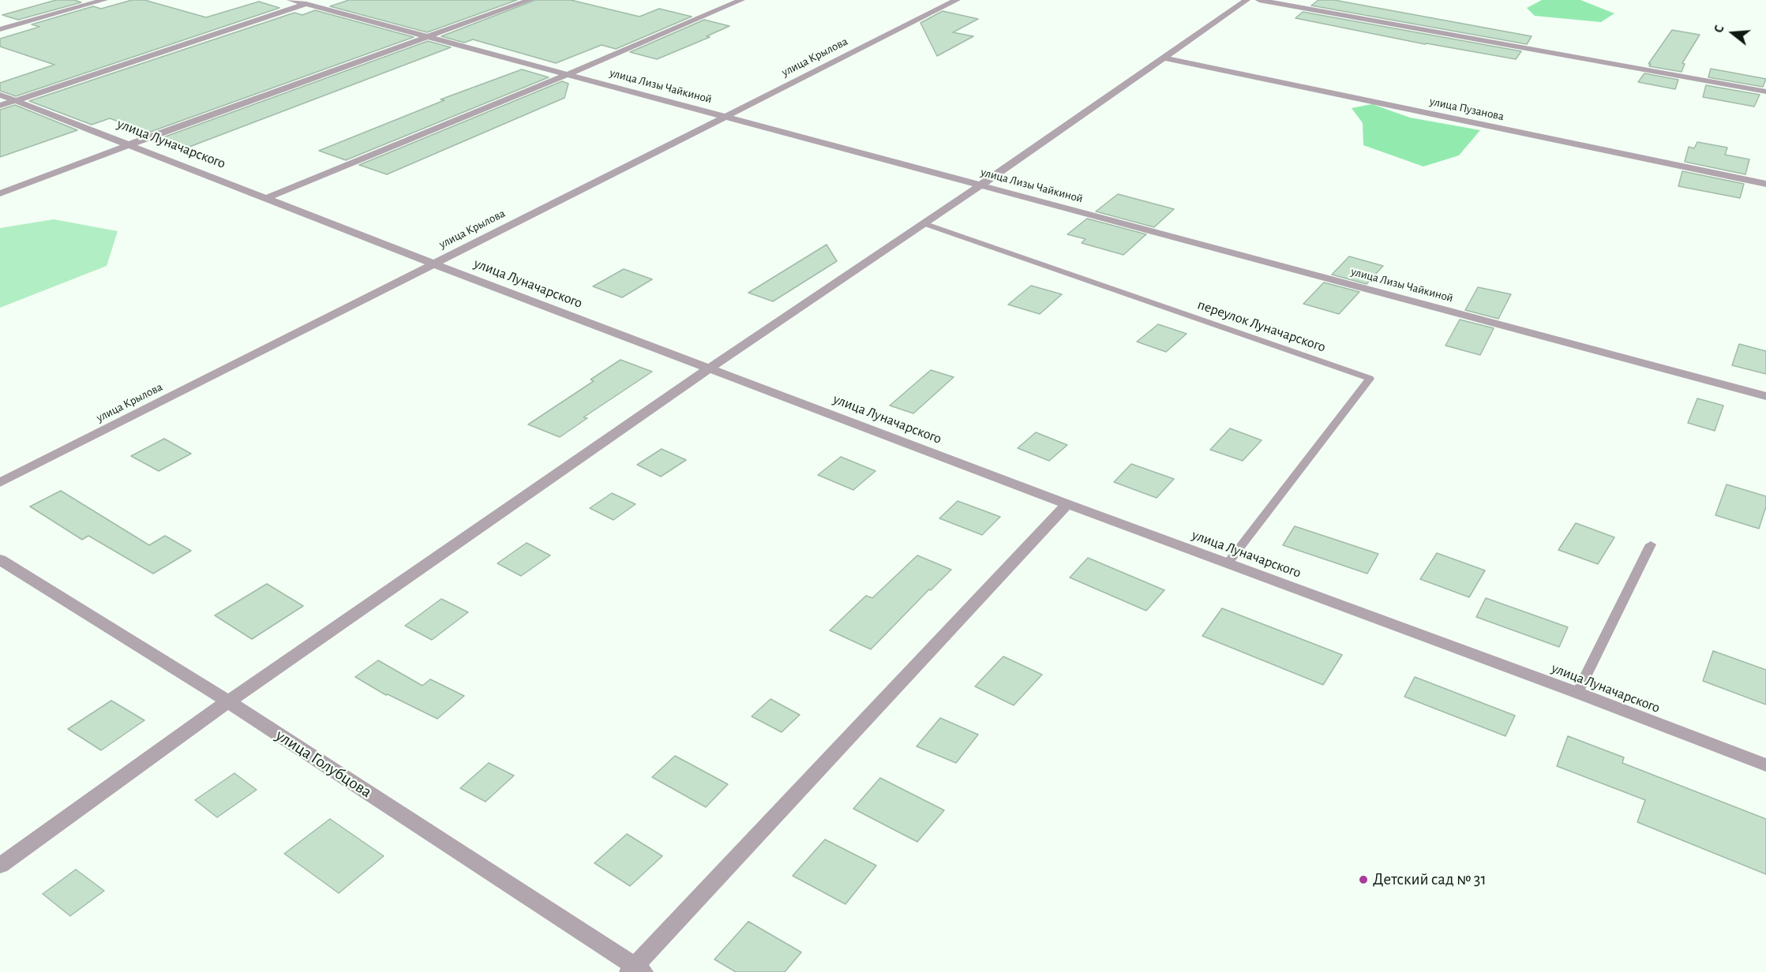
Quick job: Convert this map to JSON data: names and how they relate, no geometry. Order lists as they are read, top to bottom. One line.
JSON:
{"streets":{"street":["улица Крылова","улица Лизы Чайкиной","улица Пузанова","улица Луначарского","улица Голубцова"],"lane":["переулок Луначарского"]},"crossings":[["улица Крылова","улица Лизы Чайкиной"],["улица Крылова","улица Луначарского"],["улица Луначарского","переулок Луначарского"]],"places":["Детский сад № 31"],"north":"left"}
